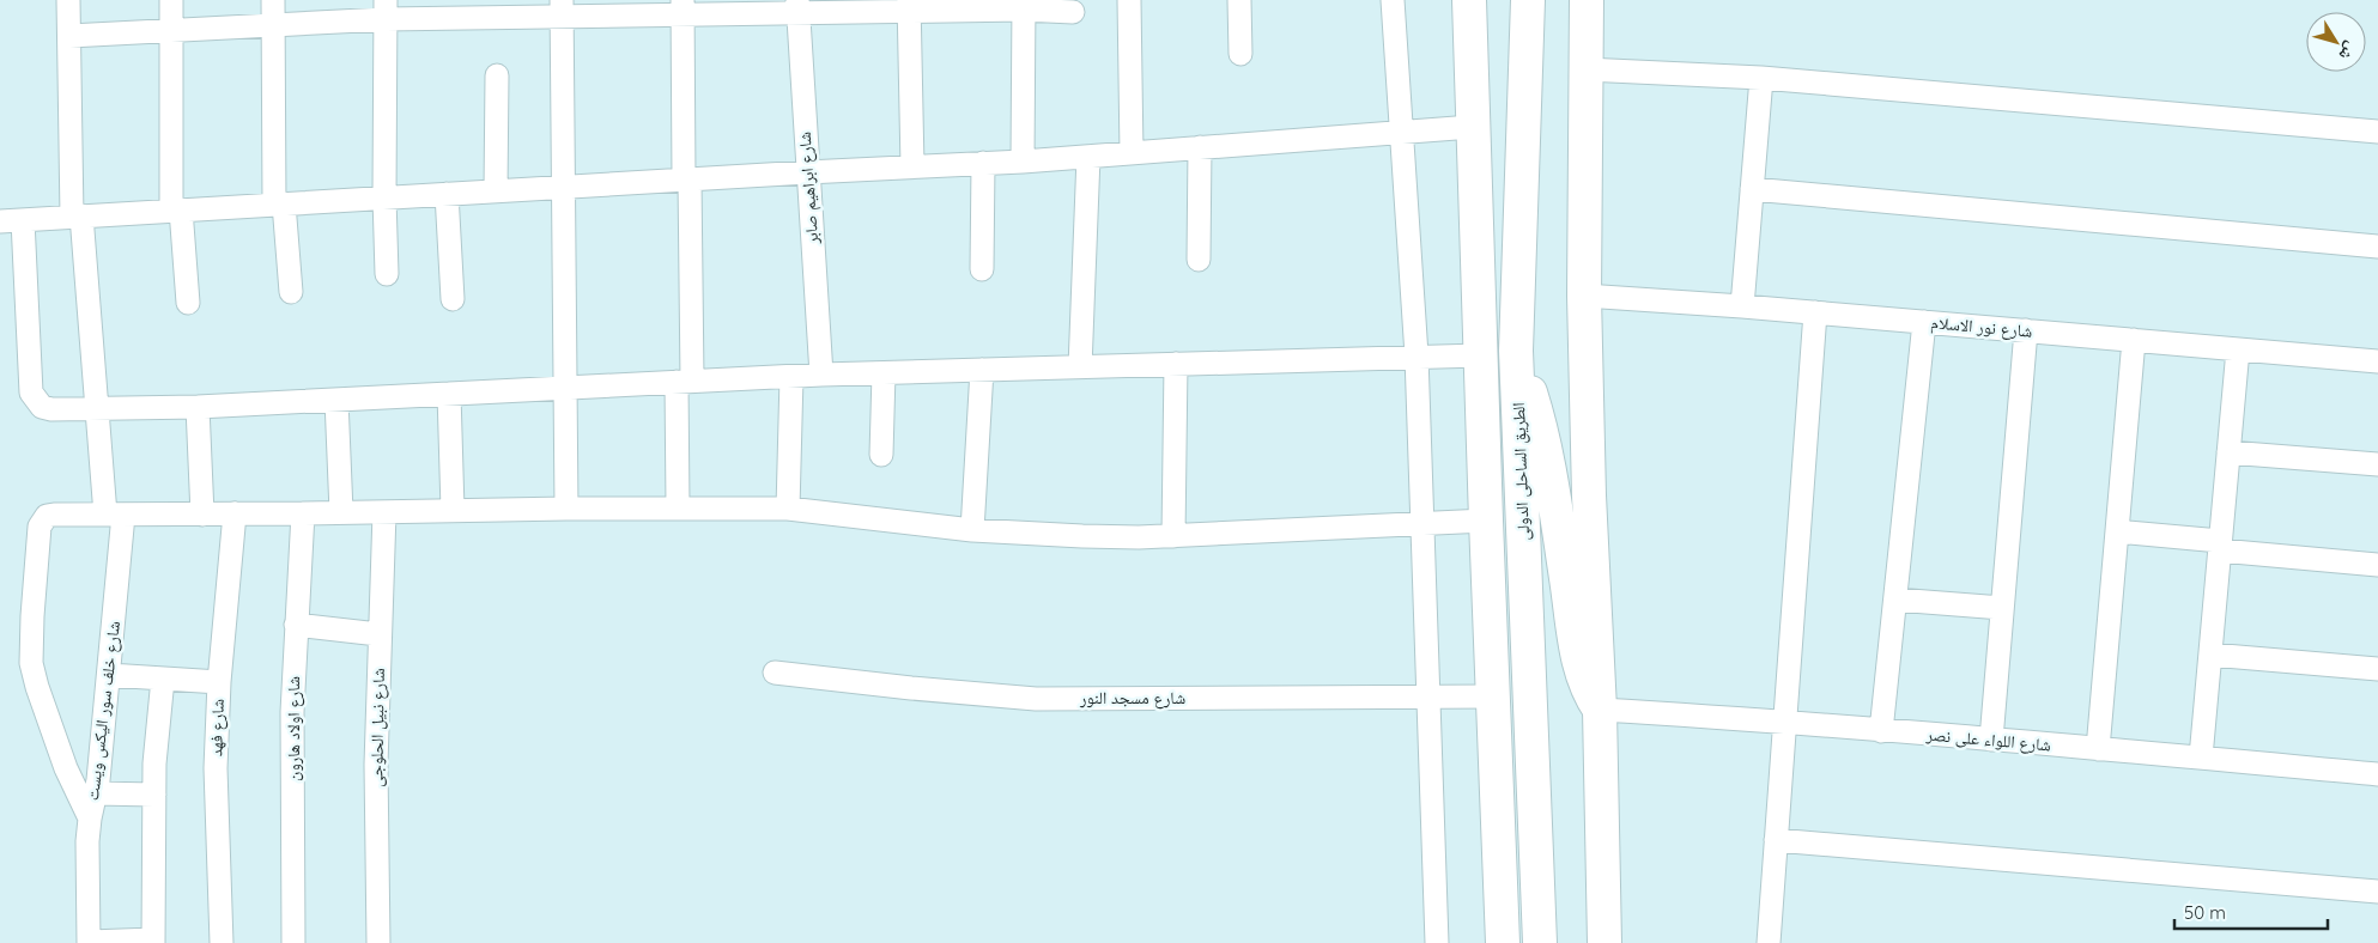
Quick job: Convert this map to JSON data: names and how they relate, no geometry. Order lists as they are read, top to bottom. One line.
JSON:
{"streets":{"main road":["الطريق الساحلى الدولى"],"street":["شارع ابراهيم صابر","شارع نور الاسلام","شارع مسجد النور","شارع خلف سور اليكس ويست","شارع فهد","شارع نبيل الحلوجى","شارع اولاد هارون","شارع اللواء على نصر"]},"scale_bar":"50 m","north":"bottom right"}
